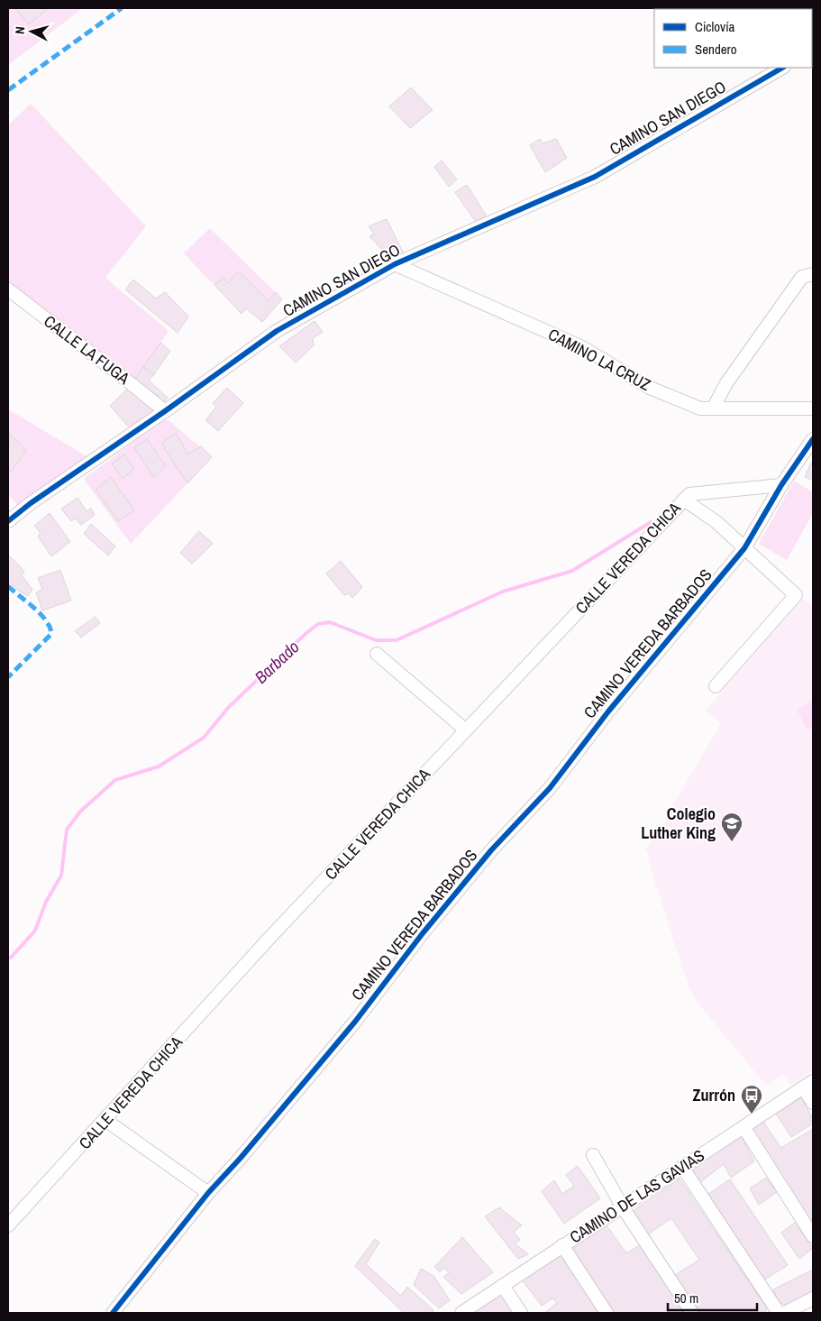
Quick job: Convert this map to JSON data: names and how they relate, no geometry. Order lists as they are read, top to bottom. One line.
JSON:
{"streets":{"street":["CAMINO SAN DIEGO","CALLE LA FUGA","CAMINO LA CRUZ","CALLE VEREDA CHICA","CAMINO VEREDA BARBADOS","CAMINO DE LAS GAVIAS"]},"crossings":[["CAMINO SAN DIEGO","CALLE LA FUGA"],["CAMINO SAN DIEGO","CAMINO LA CRUZ"],["CALLE VEREDA CHICA","CAMINO VEREDA BARBADOS"]],"water":["Barbado"],"places":{"school or university":["Colegio Luther King"],"bus stop":["Zurrón"]},"legend":["Ciclovía","Sendero"],"scale_bar":"50 m","north":"left"}
